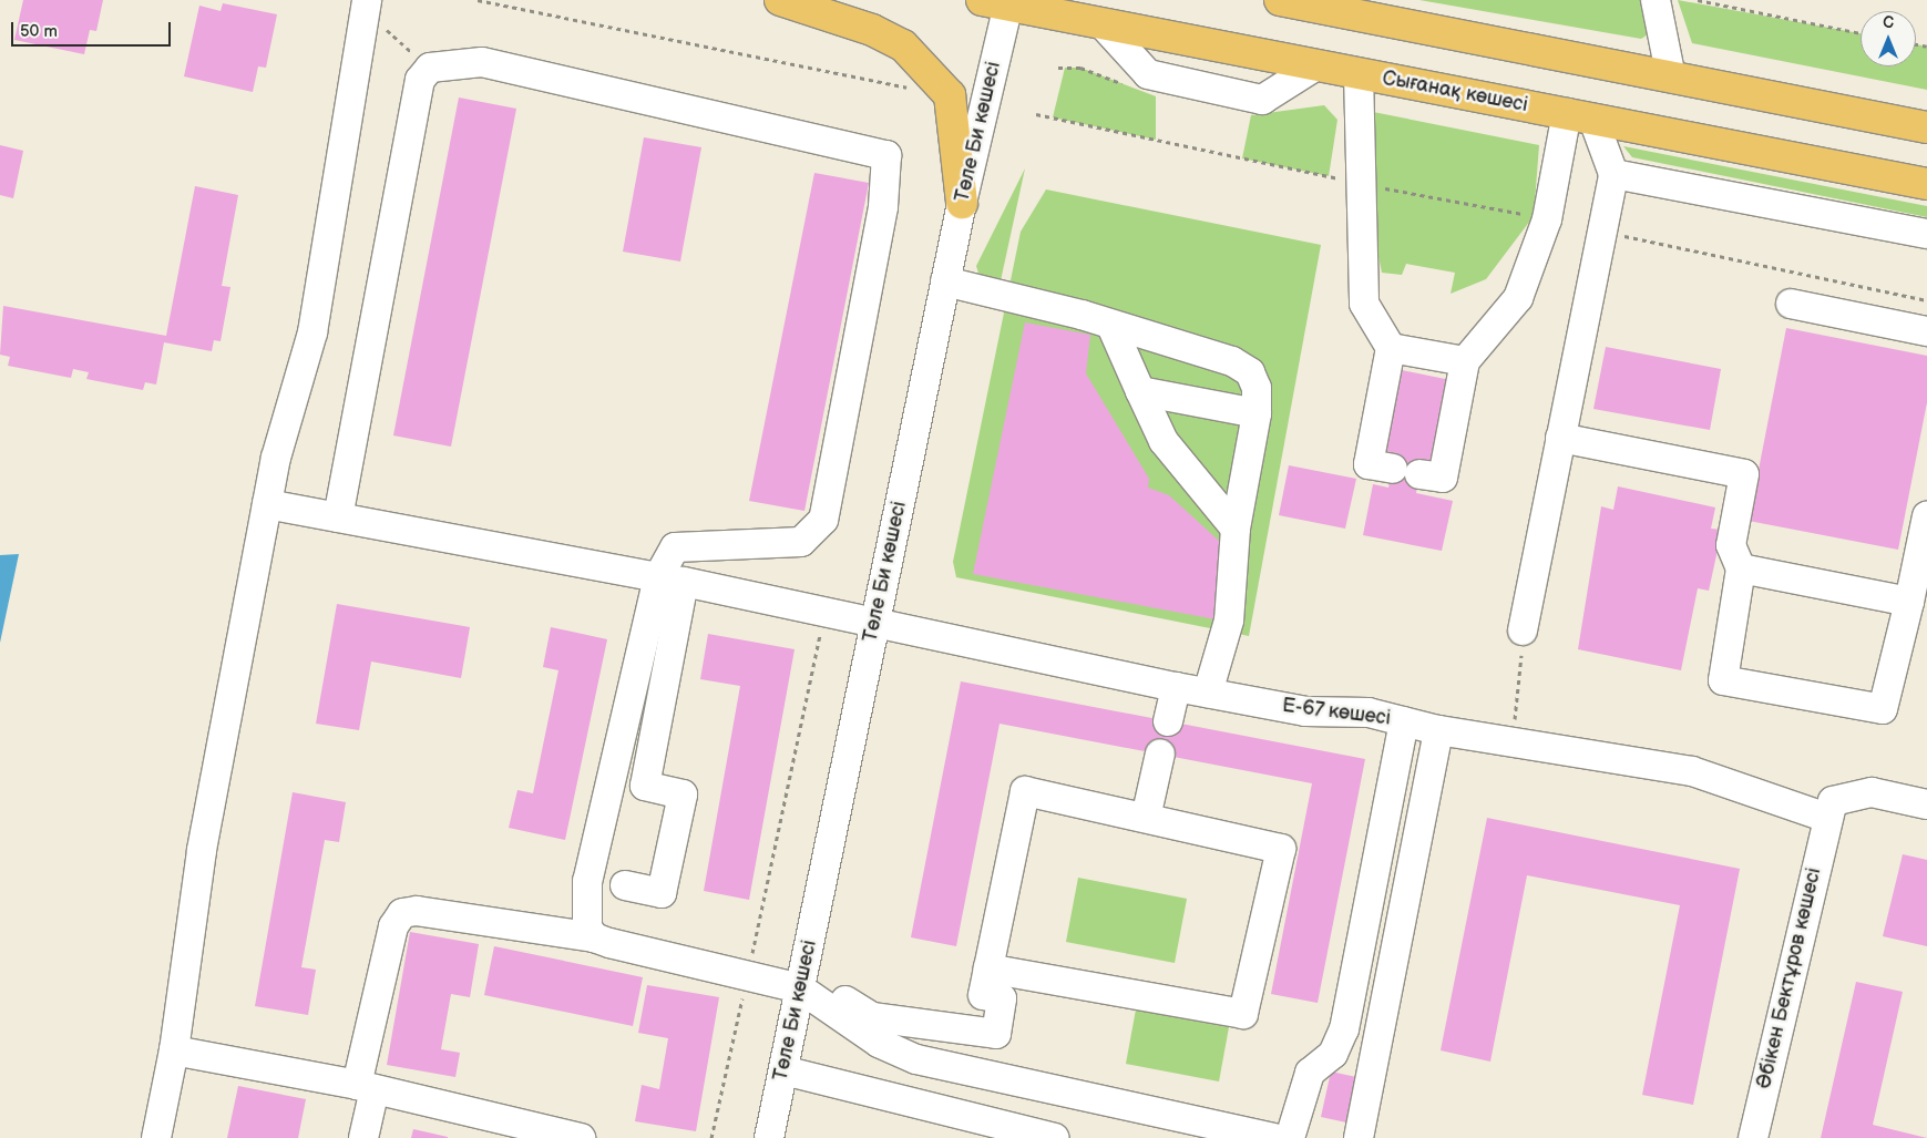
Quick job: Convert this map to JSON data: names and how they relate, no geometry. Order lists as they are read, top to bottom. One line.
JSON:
{"streets":{"main road":["Сығанақ көшесі"],"street":["Төле Би көшесі","Е-67 көшесі","Әбікен Бектұров көшесі"]},"crossings":[["Сығанақ көшесі","Төле Би көшесі"],["Төле Би көшесі","Е-67 көшесі"],["Е-67 көшесі","Әбікен Бектұров көшесі"]],"scale_bar":"50 m","north":"top"}
